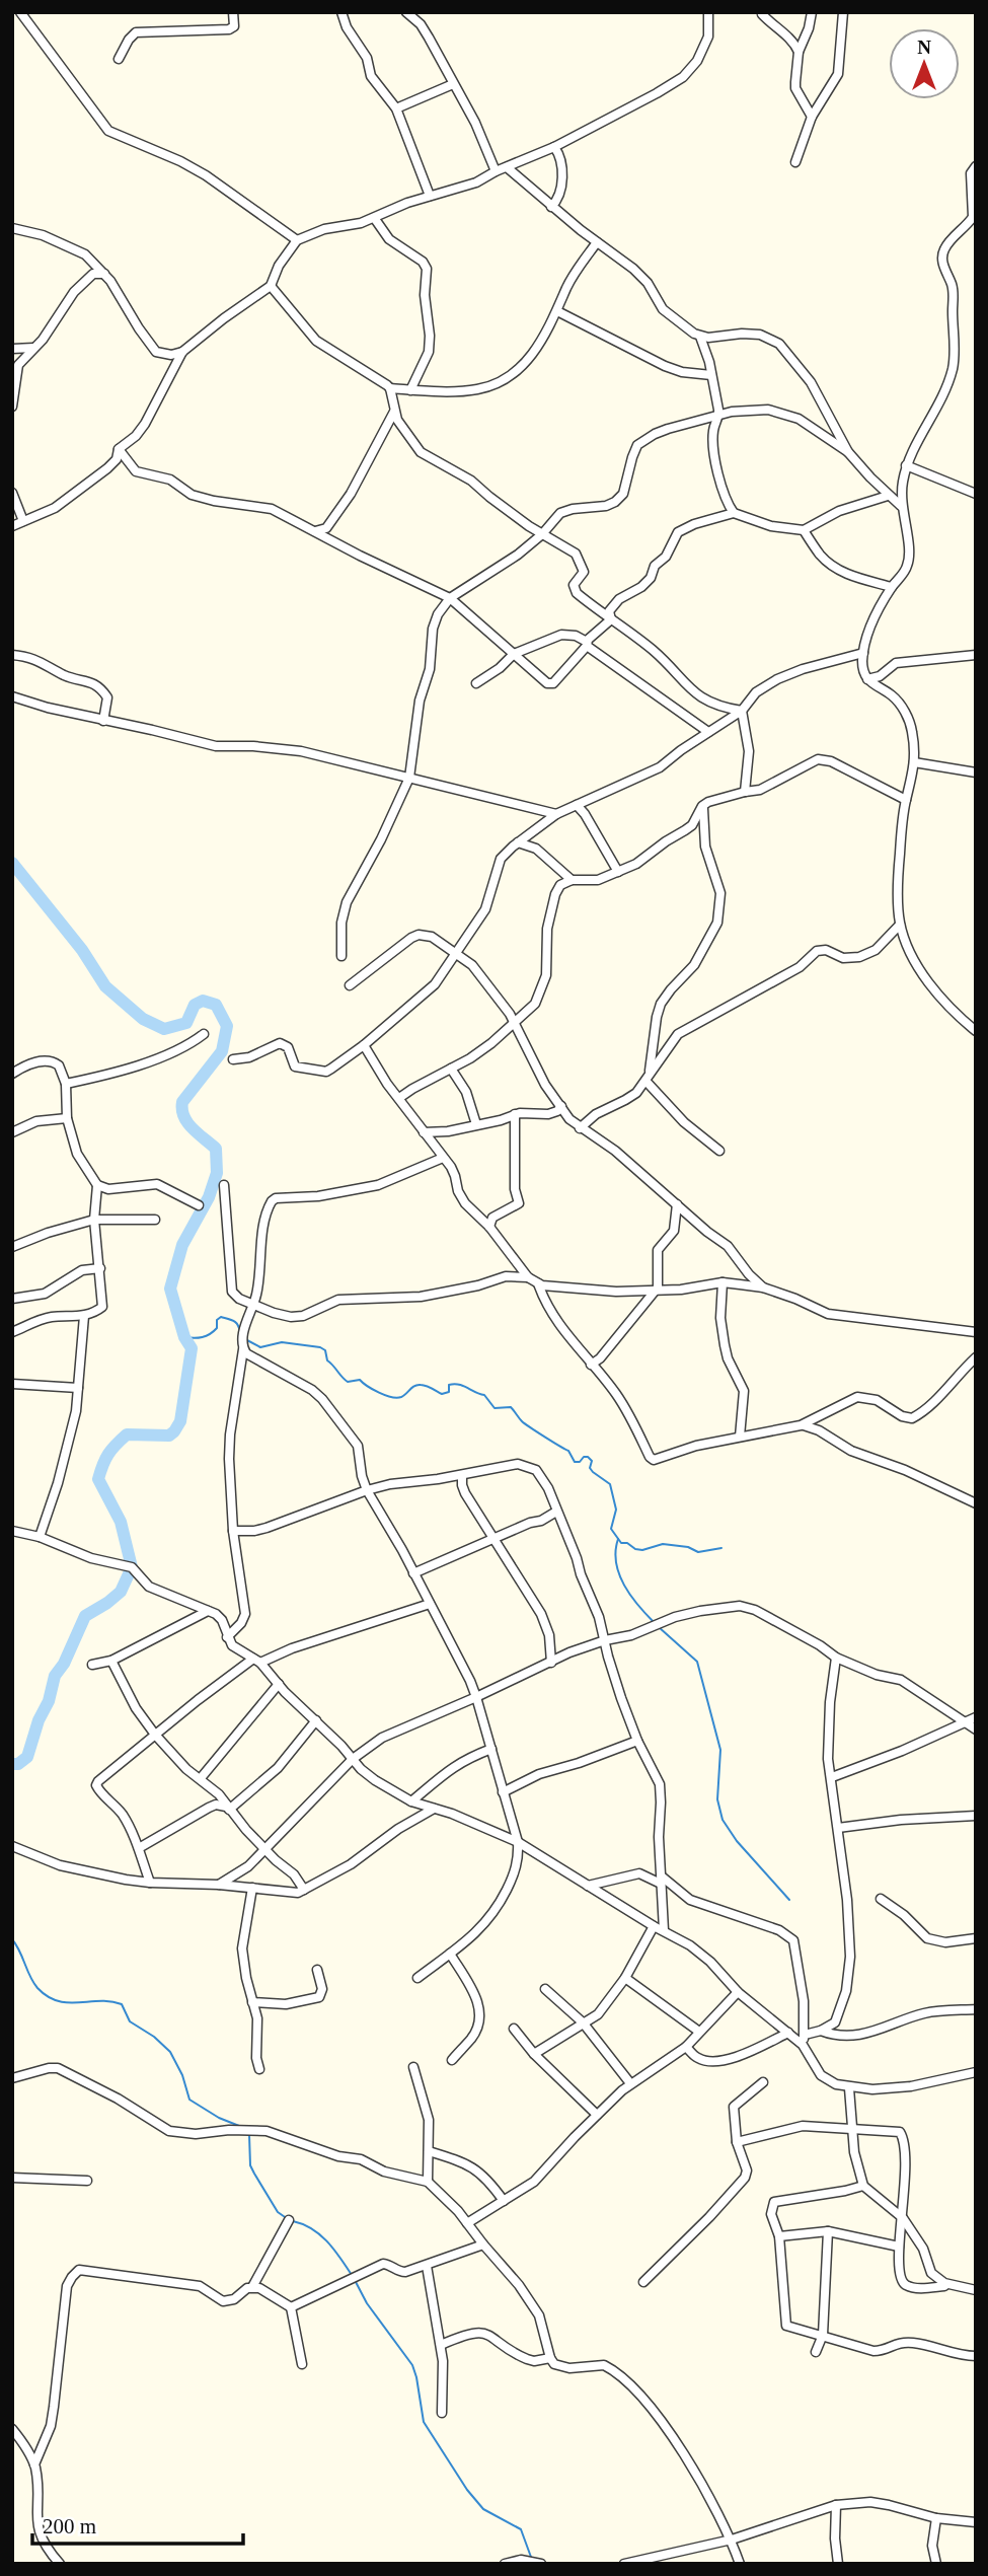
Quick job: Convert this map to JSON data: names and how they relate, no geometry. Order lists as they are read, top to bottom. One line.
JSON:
{"scale_bar":"200 m","north":"top"}
